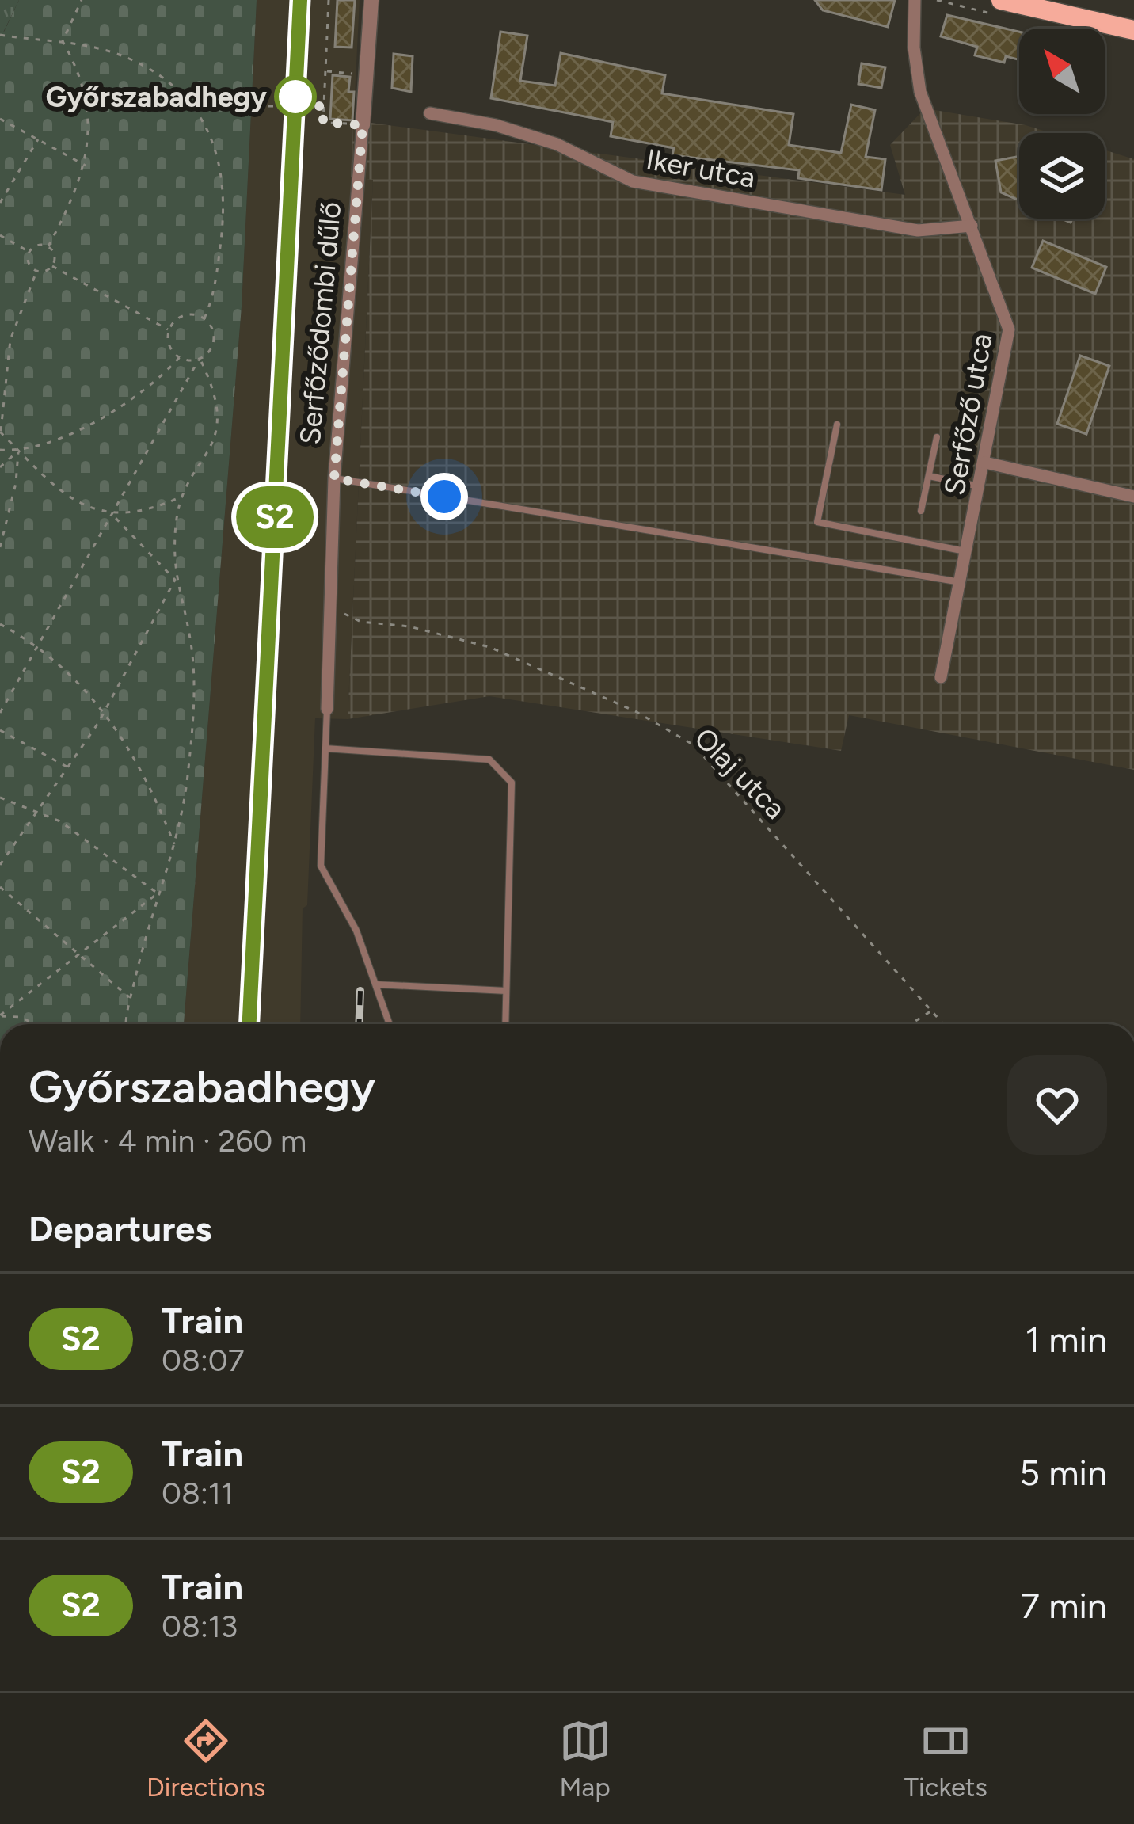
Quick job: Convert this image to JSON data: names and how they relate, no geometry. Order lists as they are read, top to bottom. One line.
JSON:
{"streets":{"street":["Iker utca","Serfőződombi dűlő","Serfőző utca"],"path":["Olaj utca"]},"crossings":[["Iker utca","Serfőző utca"],["Serfőződombi dűlő","Olaj utca"]],"places":["Győrszabadhegy"],"north":"top left","page":{"on_map":"S2","heading":[["Győrszabadhegy","Walk · 4 min · 260 m"],"Departures"],"list":[{"mark":"S2","name":"Train","note":"08:07","value":"1 min"},{"mark":"S2","name":"Train","note":"08:11","value":"5 min"},{"mark":"S2","name":"Train","note":"08:13","value":"7 min"}],"tabs":["Directions","Map","Tickets"]}}
